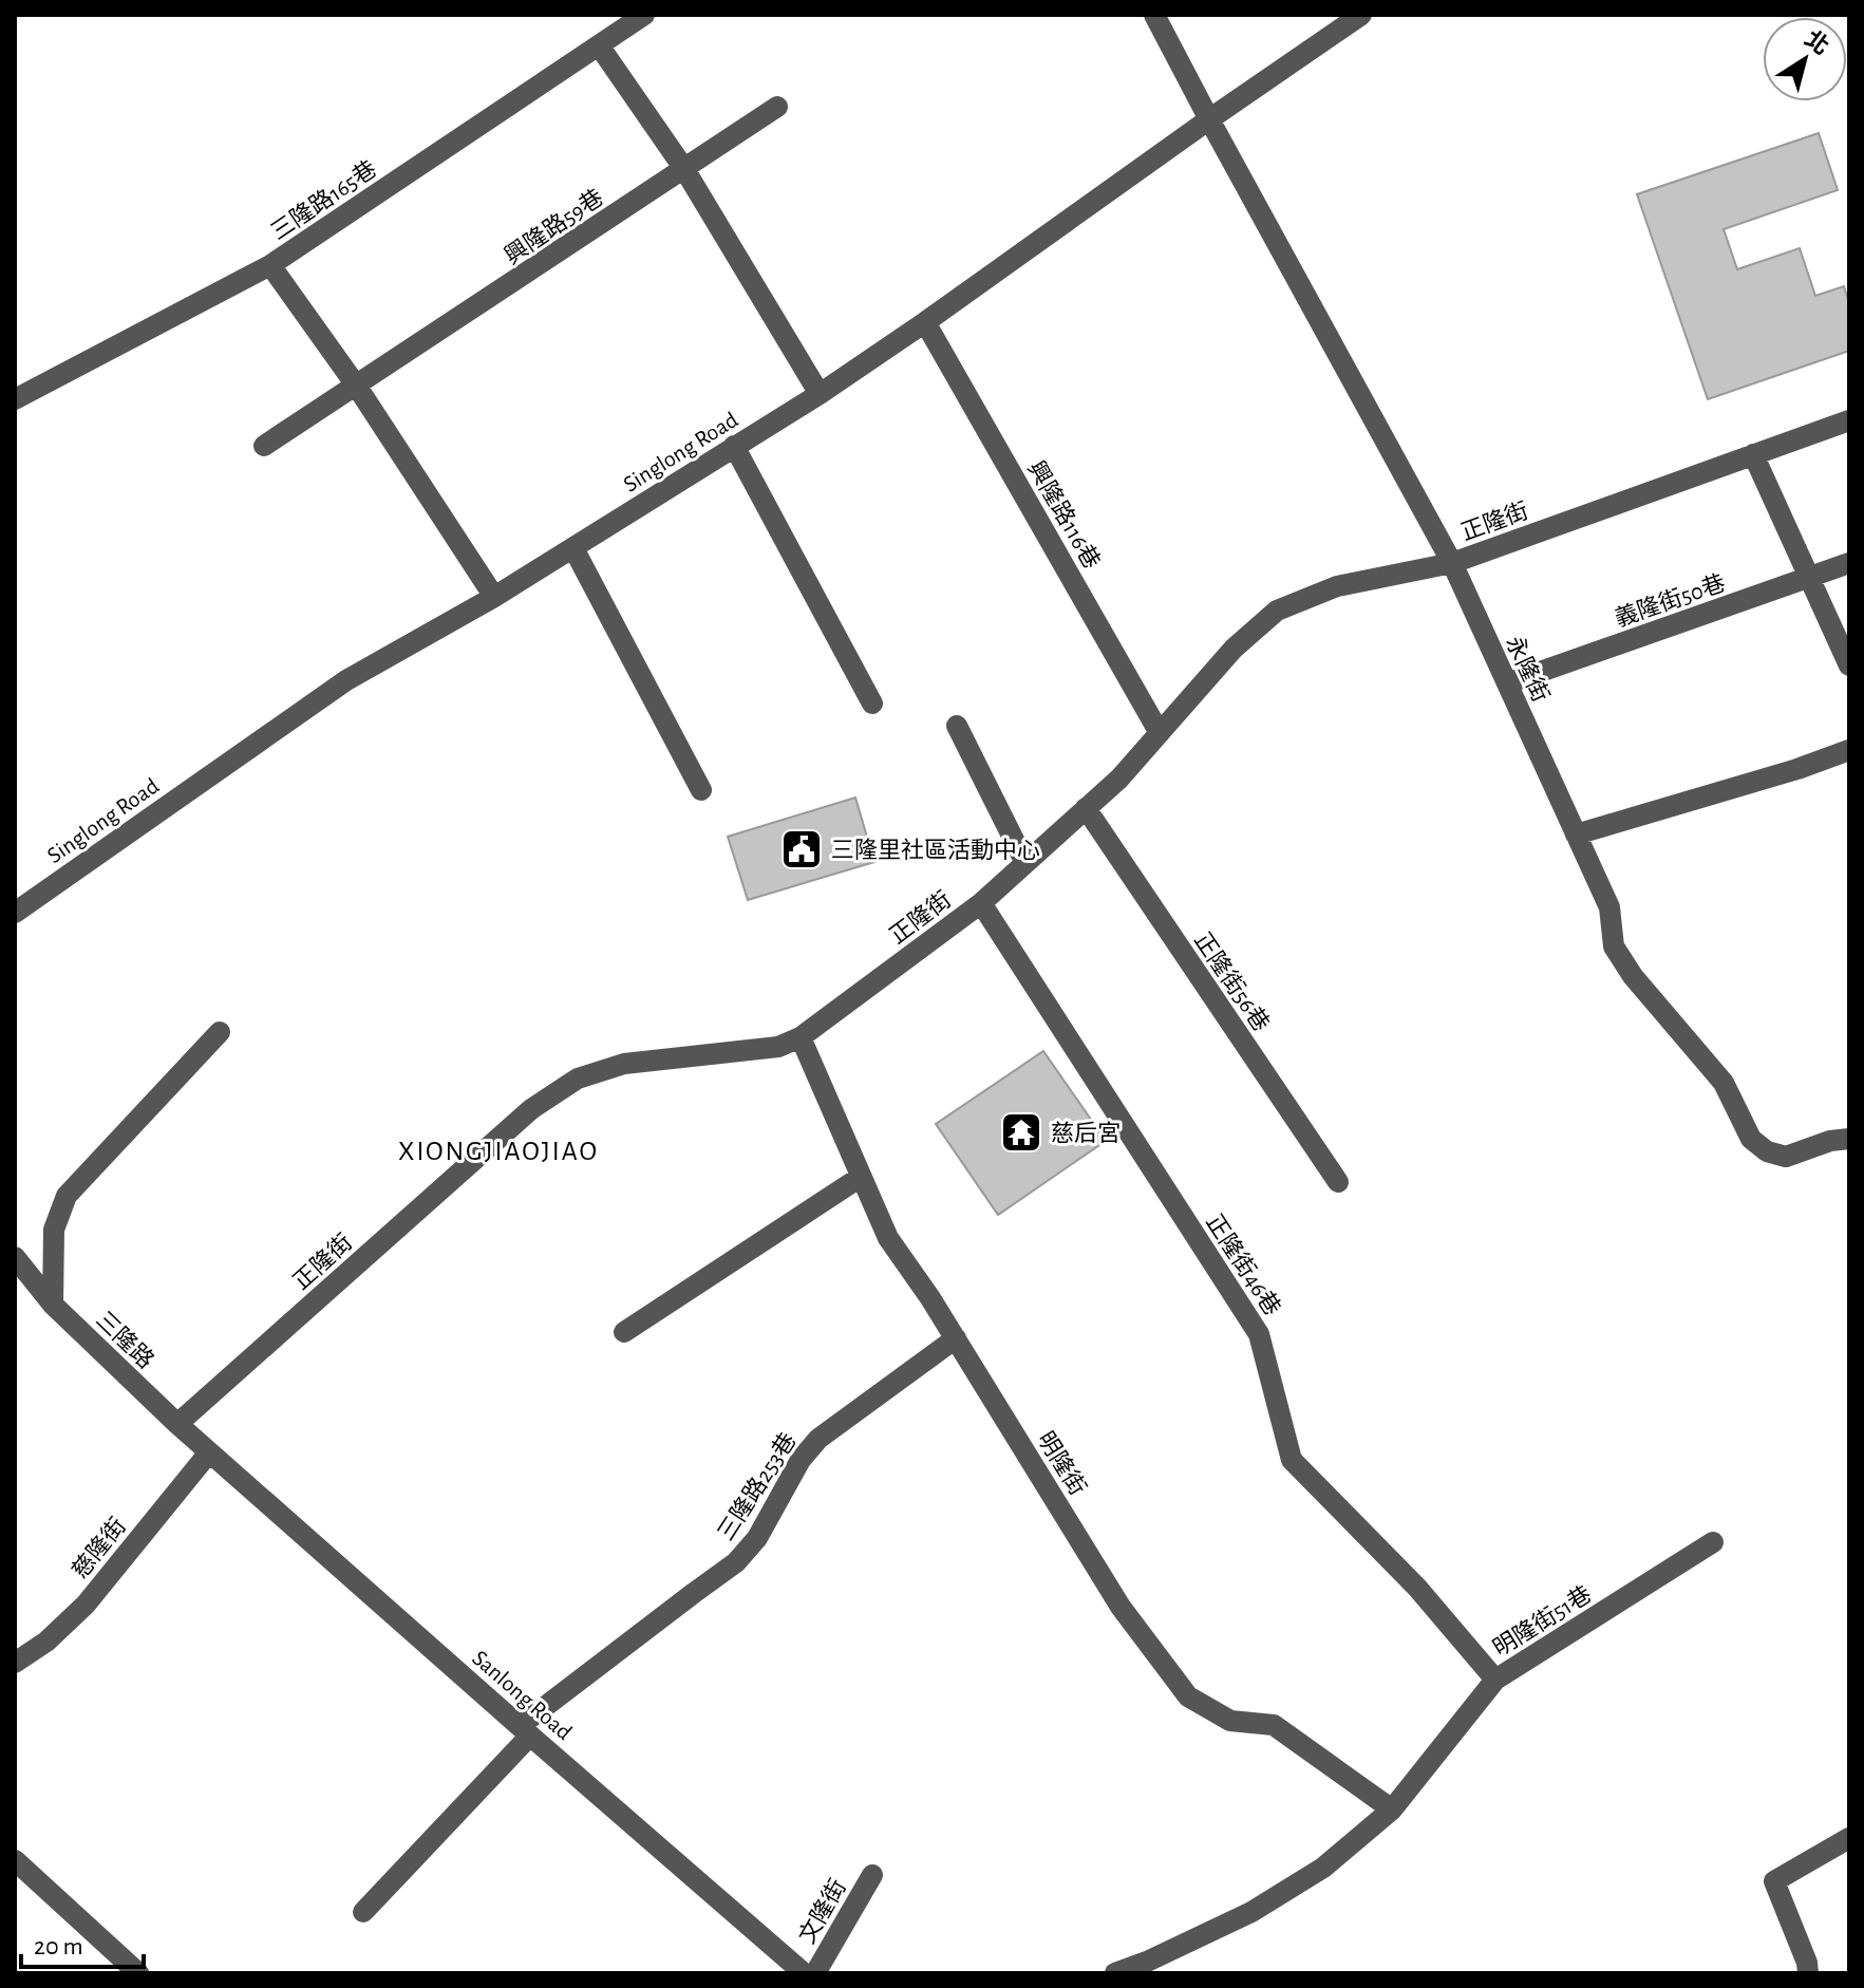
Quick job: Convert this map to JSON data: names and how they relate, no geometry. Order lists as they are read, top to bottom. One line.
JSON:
{"streets":{"street":["三隆路165巷","興隆路59巷","Singlong Road","興隆路116巷","正隆街","義隆街50巷","永隆街","正隆街56巷","正隆街46巷","三隆路","明隆街","三隆路253巷","慈隆街","明隆街51巷","Sanlong Road","文隆街"]},"crossings":[["Singlong Road","興隆路116巷"],["Singlong Road","永隆街"],["興隆路116巷","正隆街"],["正隆街","永隆街"],["正隆街","正隆街56巷"],["正隆街","正隆街46巷"],["正隆街","三隆路"],["正隆街","明隆街"],["義隆街50巷","永隆街"],["正隆街46巷","明隆街51巷"],["三隆路","慈隆街"],["三隆路","Sanlong Road"],["明隆街","三隆路253巷"],["明隆街","明隆街51巷"],["三隆路253巷","Sanlong Road"],["慈隆街","Sanlong Road"]],"districts":["XIONGJIAOJIAO"],"places":{"public building":["三隆里社區活動中心"],"temple":["慈后宮"]},"scale_bar":"20 m","north":"top right"}
